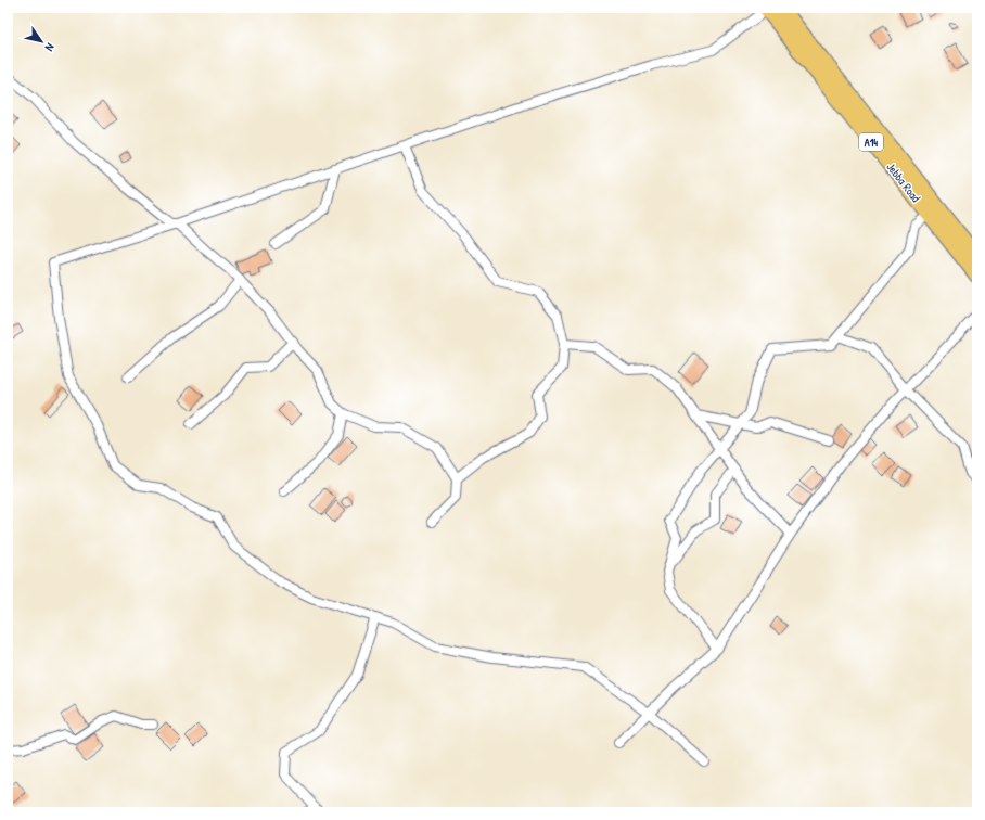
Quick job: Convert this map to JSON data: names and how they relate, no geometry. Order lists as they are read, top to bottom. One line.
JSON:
{"streets":{"highway":["A14","Jebba Road"]},"north":"bottom right"}
